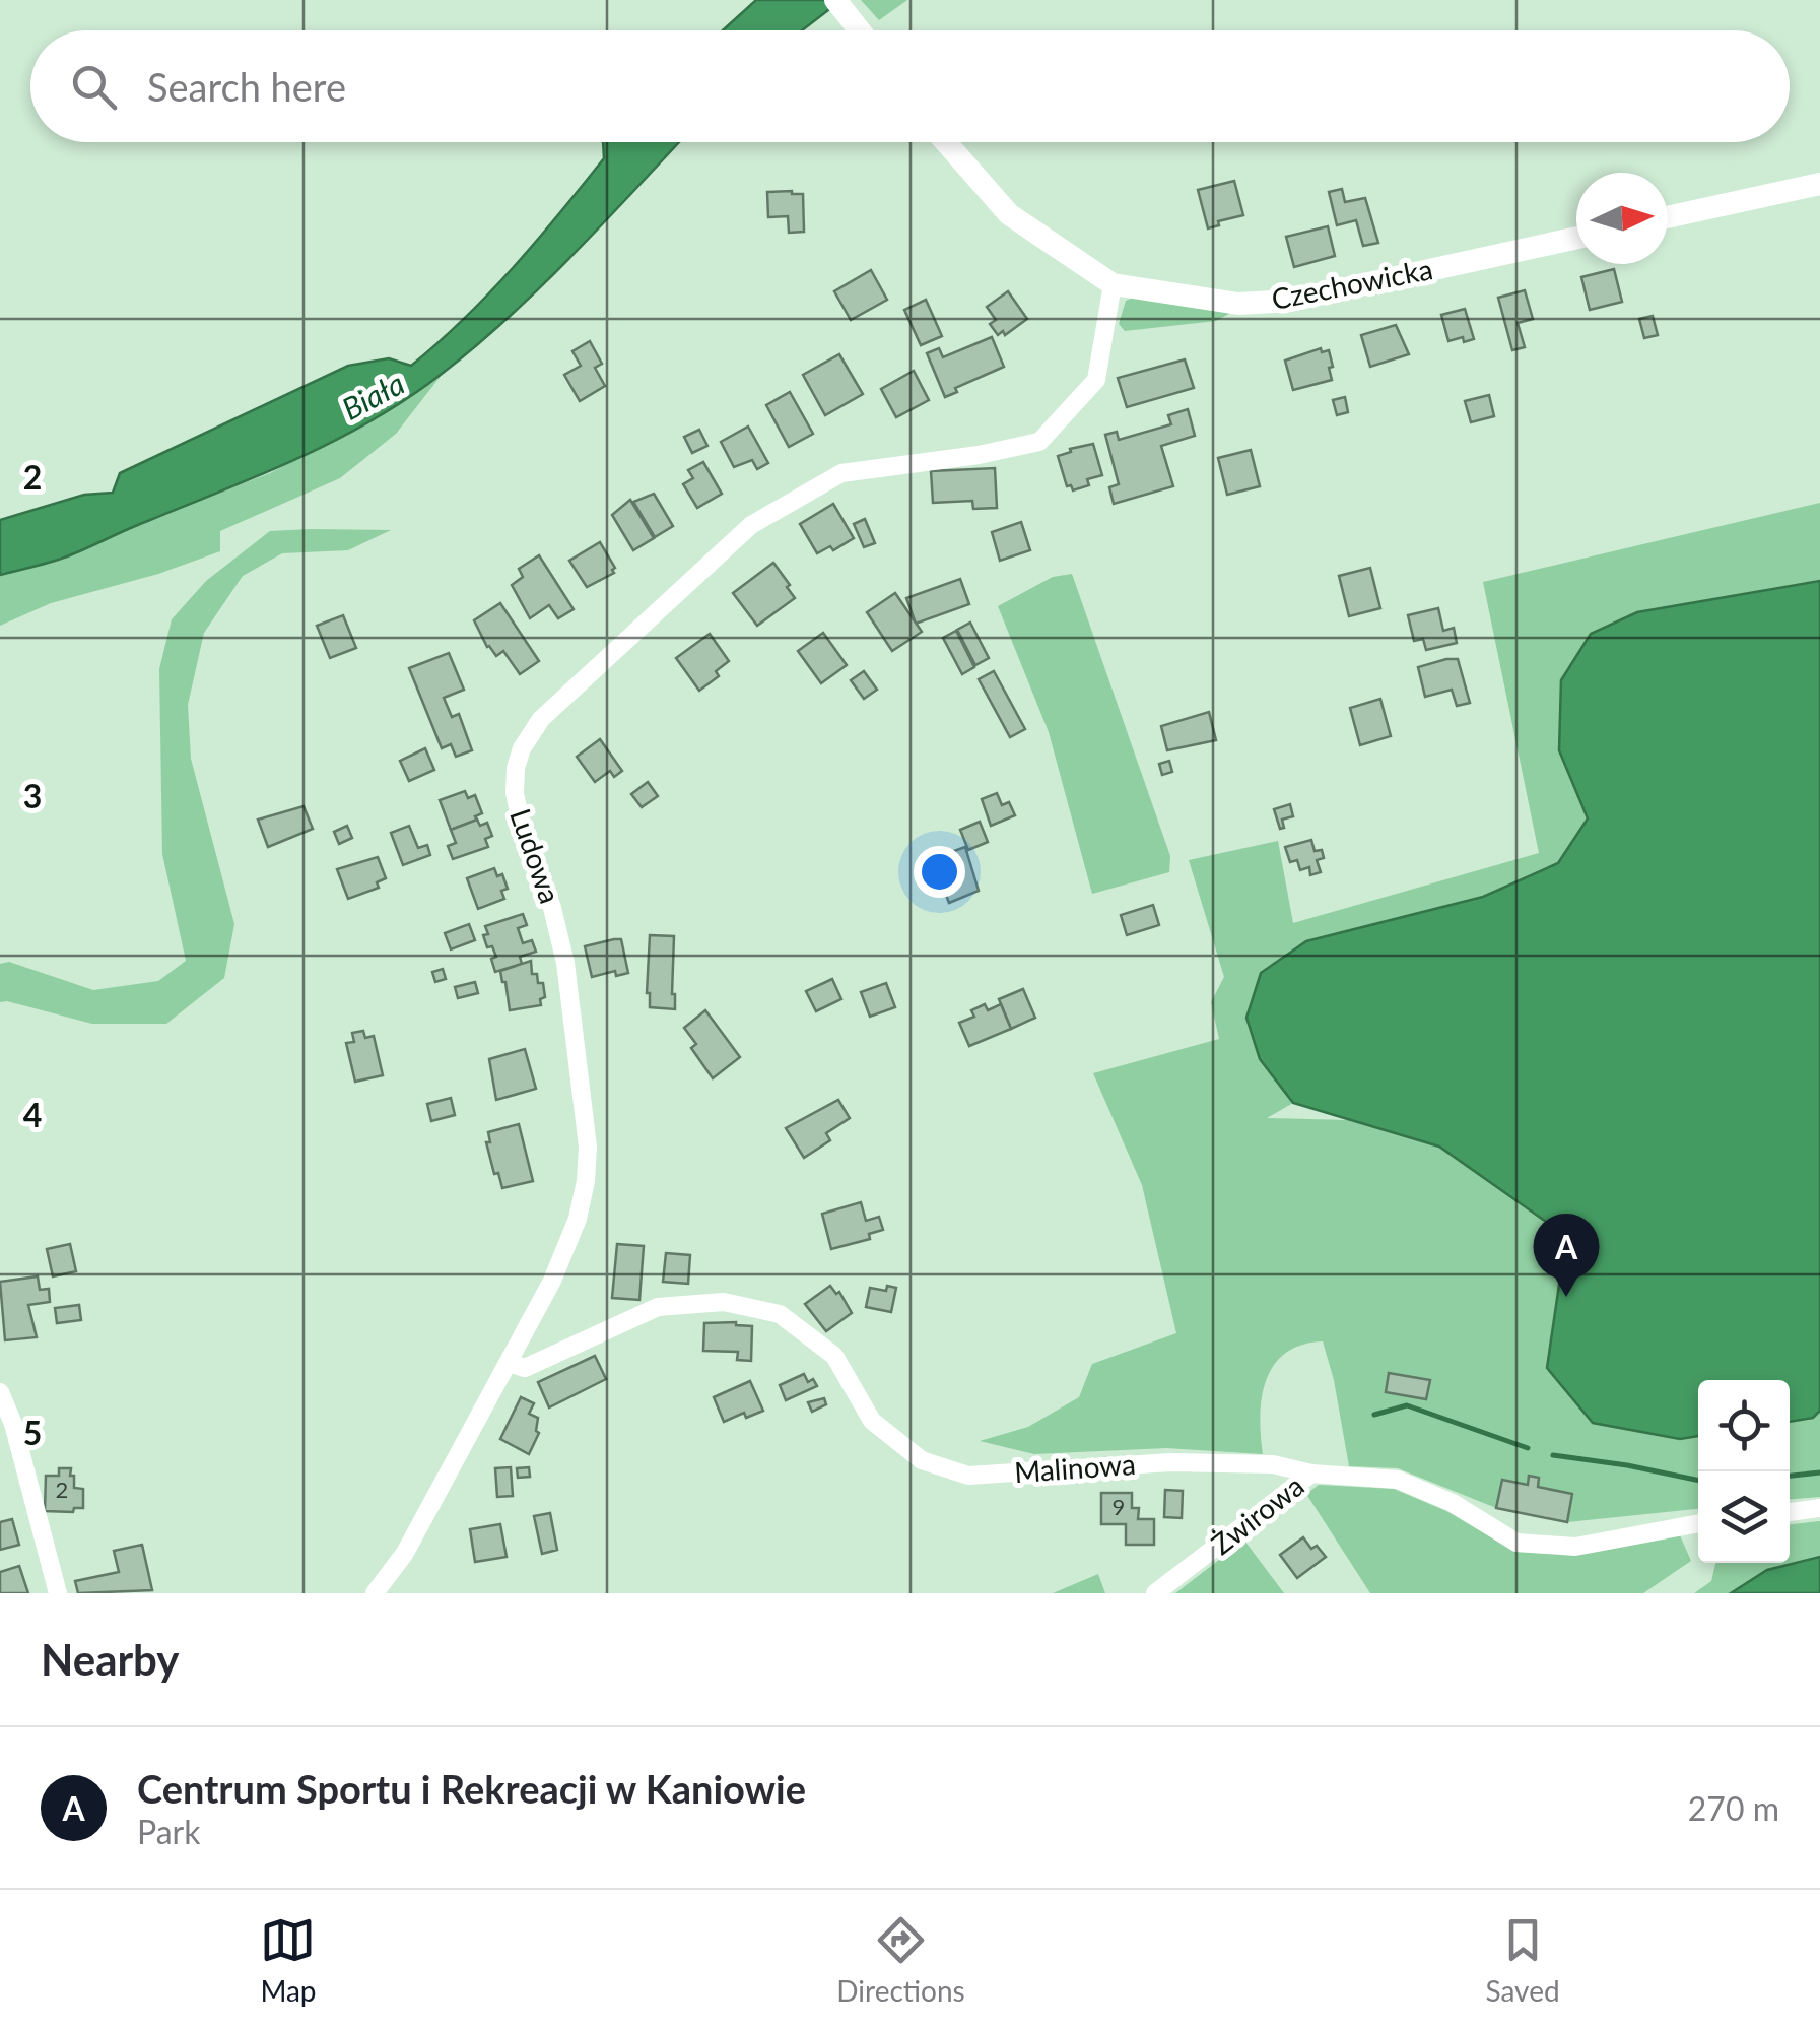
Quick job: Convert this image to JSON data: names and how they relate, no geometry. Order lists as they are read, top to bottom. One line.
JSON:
{"streets":{"street":["Czechowicka","Ludowa","Malinowa","Żwirowa"]},"crossings":[["Czechowicka","Ludowa"],["Ludowa","Malinowa"],["Malinowa","Żwirowa"]],"water":["Biała"],"house_numbers":["2","9"],"north":"right","page":{"search":"Search here","pins":"A","heading":"Nearby","list":[{"mark":"A","name":"Centrum Sportu i Rekreacji w Kaniowie","note":"Park","value":"270 m"}],"nav":["Map","Directions","Saved"]},"grid":{"rows":["2","3","4","5"]}}
